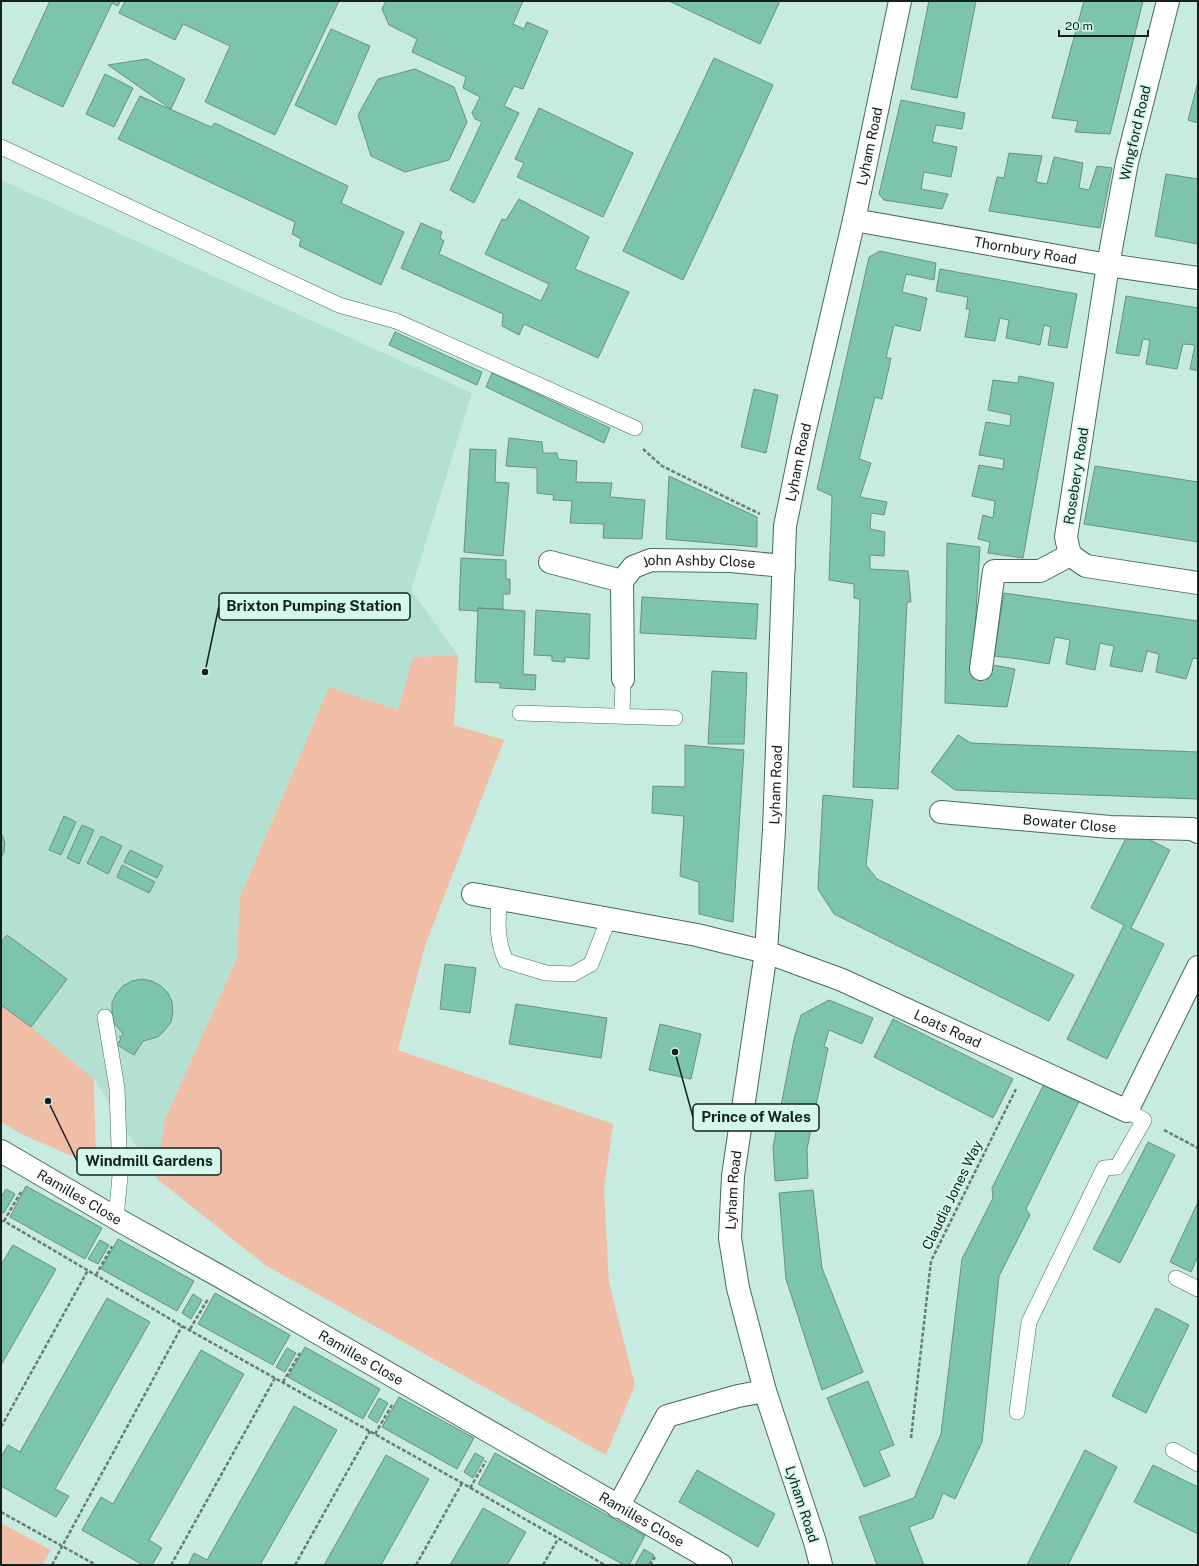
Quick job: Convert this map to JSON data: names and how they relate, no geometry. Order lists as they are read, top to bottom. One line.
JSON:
{"streets":{"street":["Wingford Road","Lyham Road","Thornbury Road","Rosebery Road","John Ashby Close","Bowater Close","Loats Road","Ramilles Close"],"path":["Claudia Jones Way"]},"crossings":[["Wingford Road","Thornbury Road"],["Wingford Road","Rosebery Road"],["Lyham Road","Thornbury Road"],["Lyham Road","John Ashby Close"],["Lyham Road","Loats Road"],["Thornbury Road","Rosebery Road"],["Loats Road","Claudia Jones Way"]],"places":["Brixton Pumping Station","Prince of Wales","Windmill Gardens"],"scale_bar":"20 m"}
